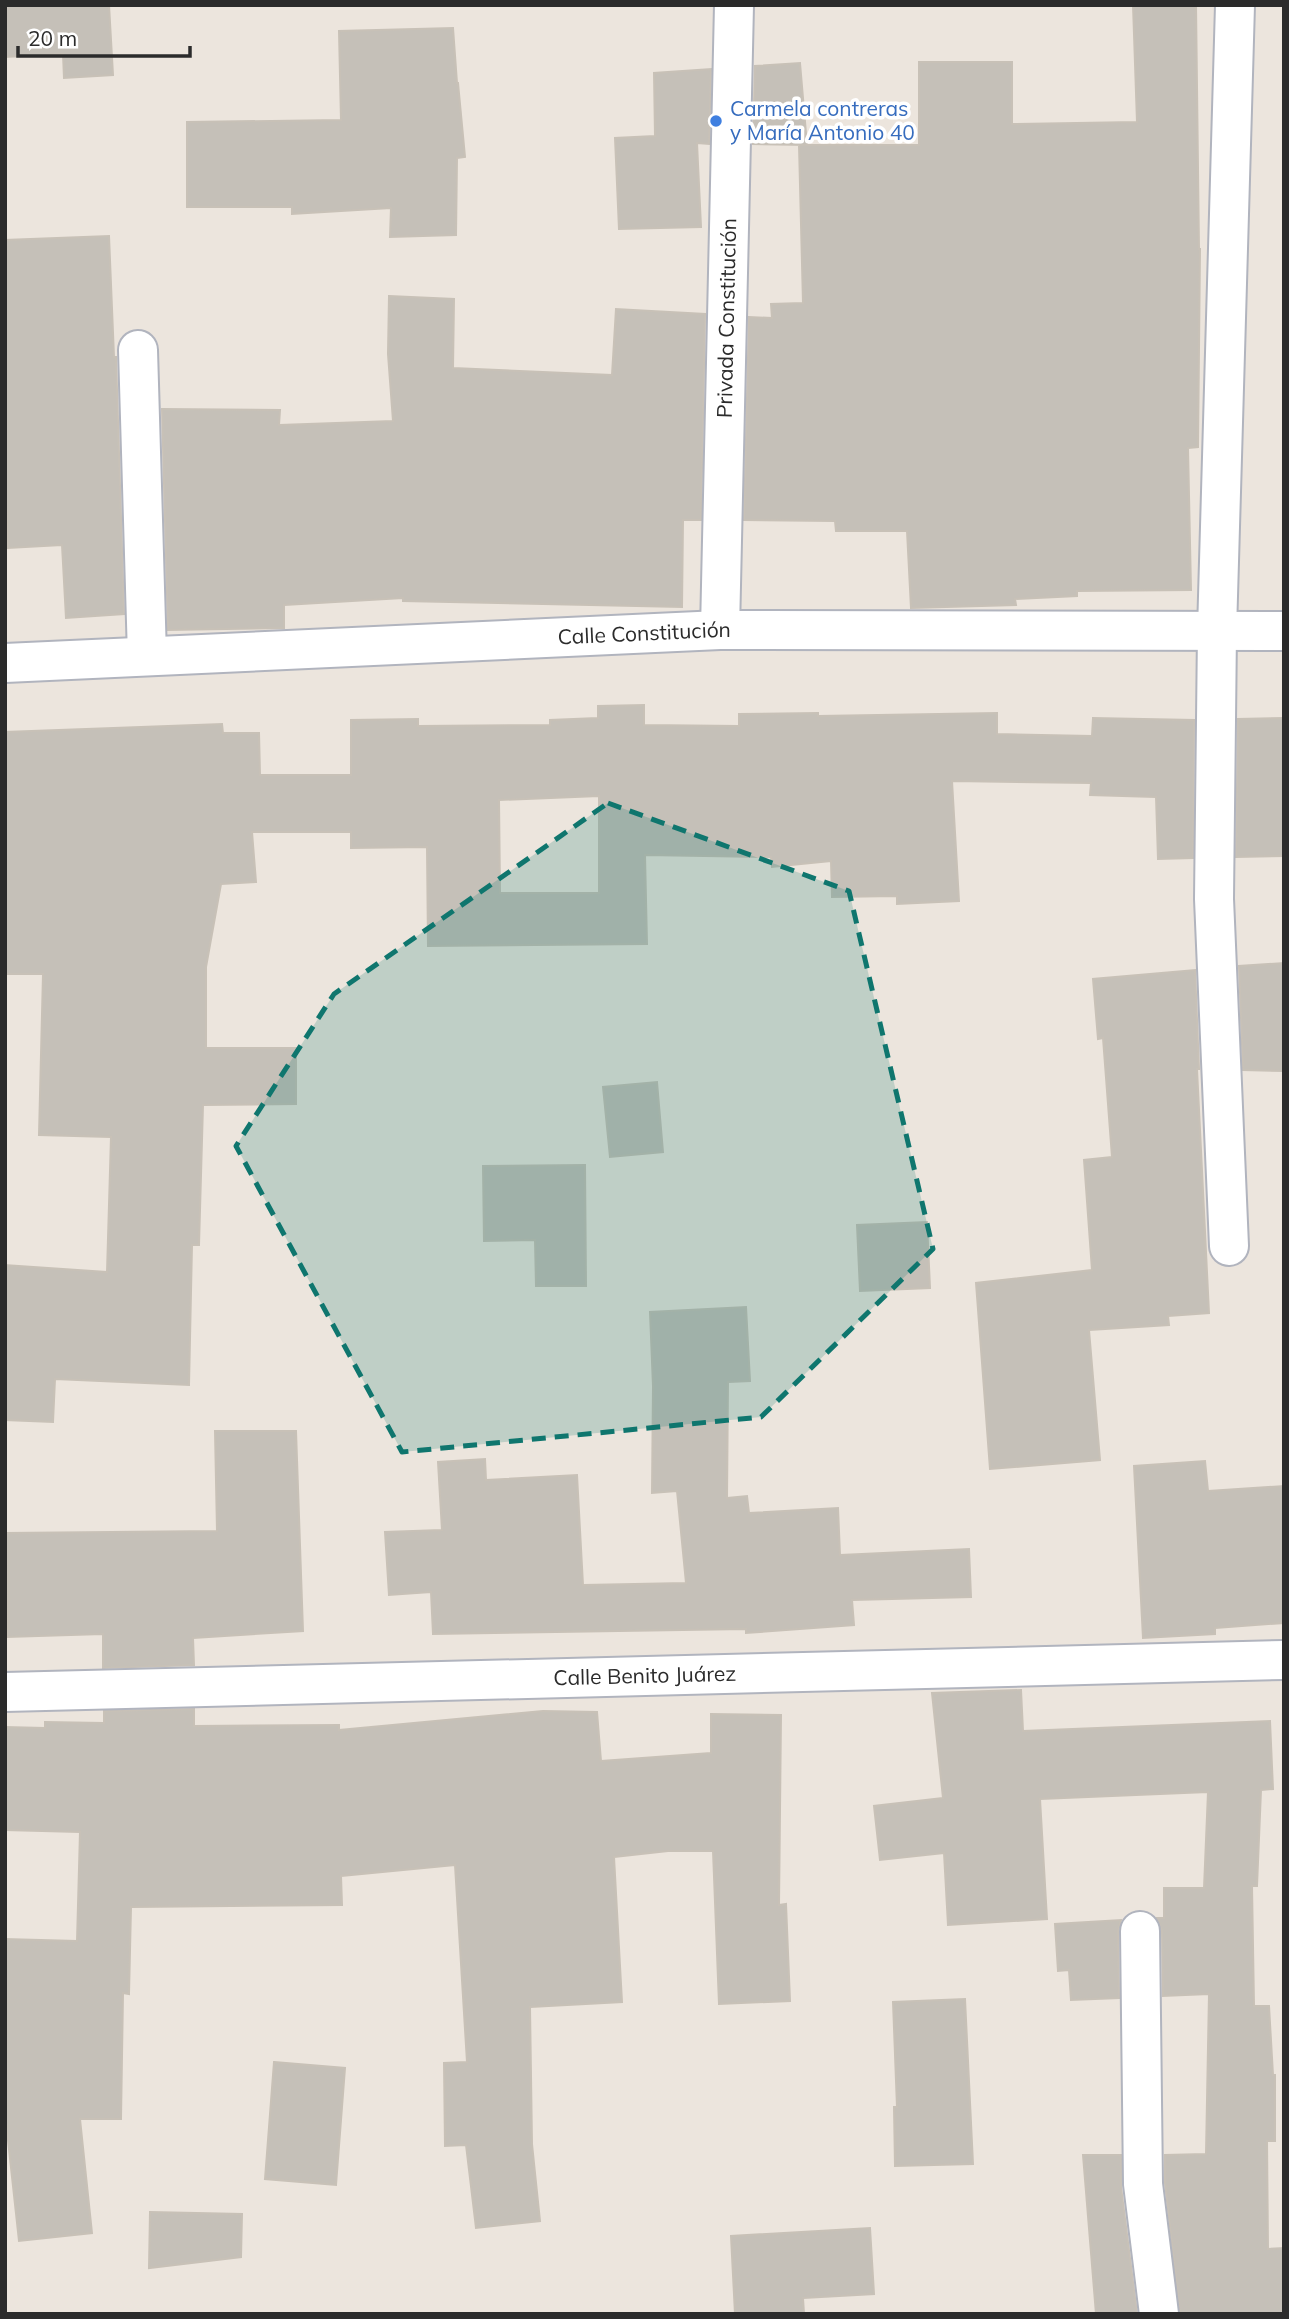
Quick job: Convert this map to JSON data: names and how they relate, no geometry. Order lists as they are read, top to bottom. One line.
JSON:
{"streets":{"street":["Privada Constitución","Calle Constitución","Calle Benito Juárez"]},"crossings":[["Privada Constitución","Calle Constitución"]],"places":["Carmela contreras y María Antonio 40"],"scale_bar":"20 m"}
